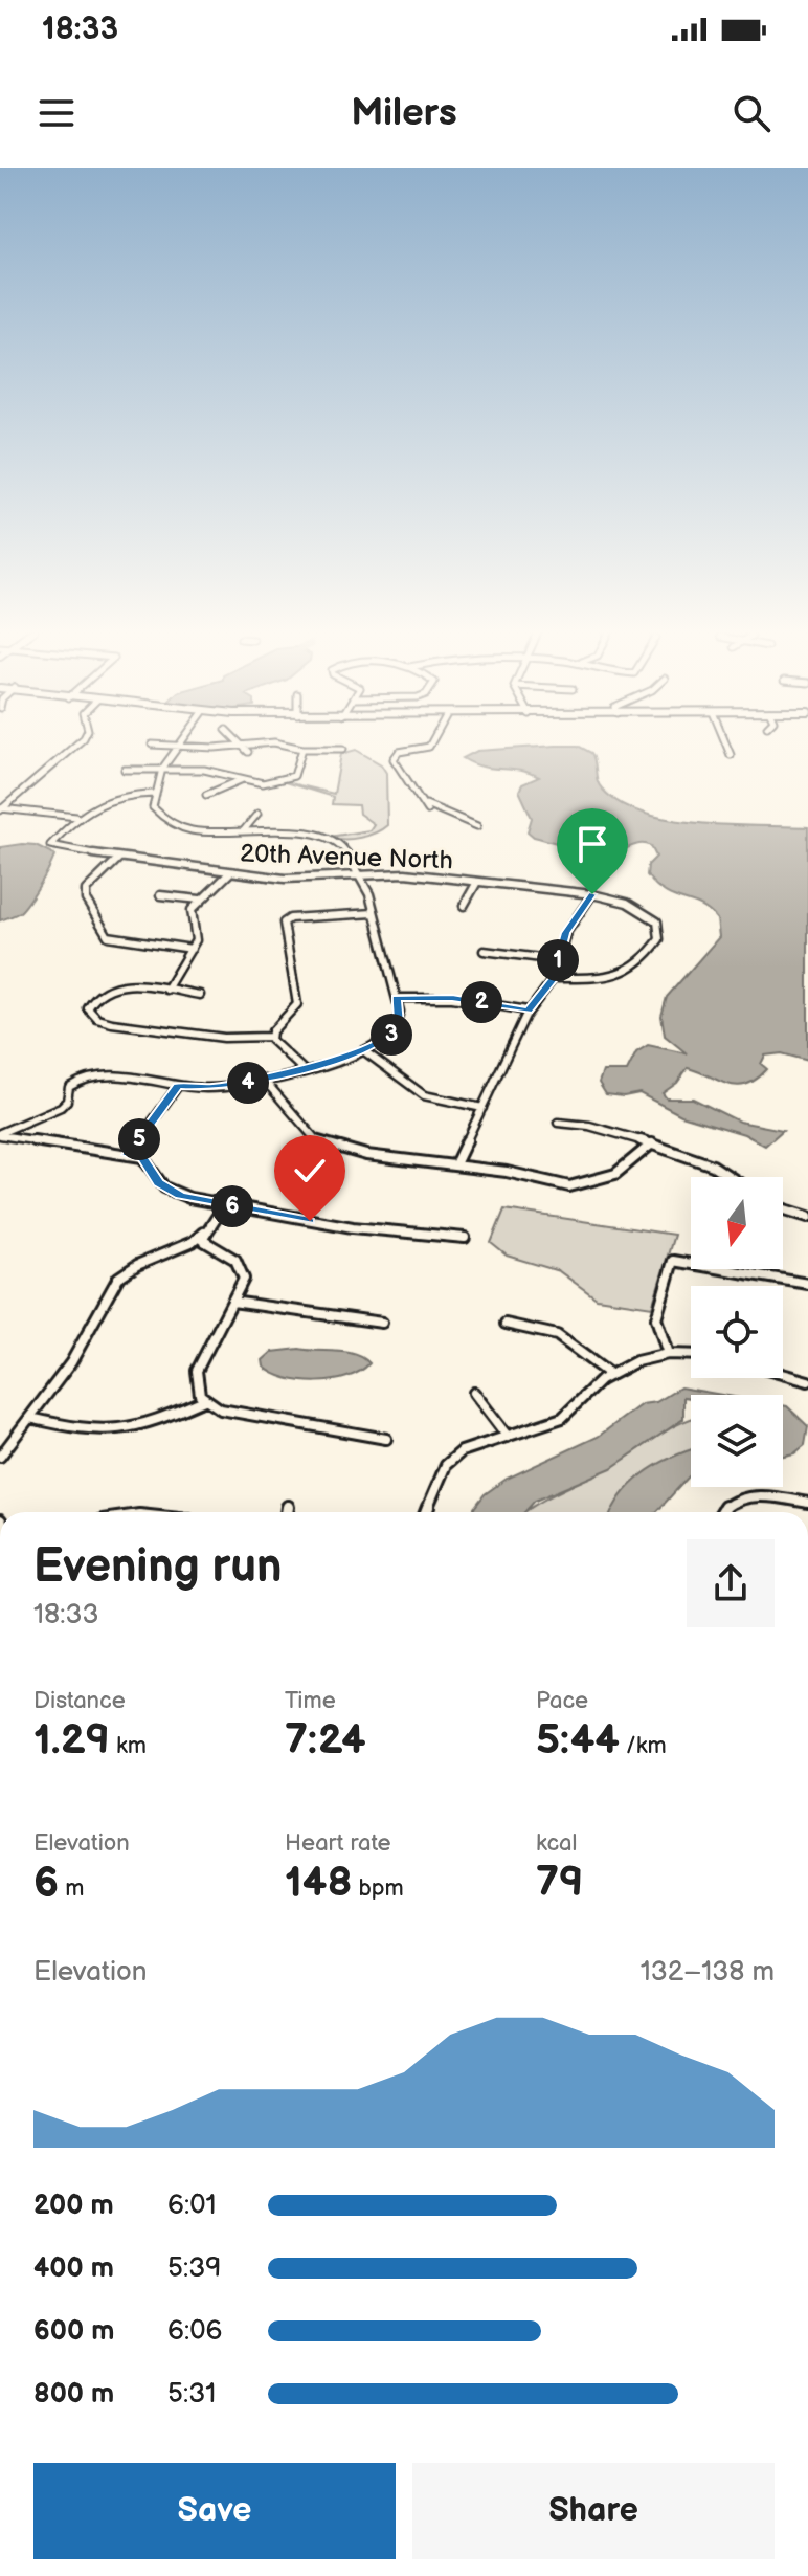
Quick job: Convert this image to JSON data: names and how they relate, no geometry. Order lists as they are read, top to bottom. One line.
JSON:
{"streets":{"street":["20th Avenue North"]},"north":"bottom","page":{"status":"18:33","header":"Milers","pins":["1","2","3","4","5","6"],"heading":["Evening run","18:33"],"stats":[["Distance","1.29 km"],["Time","7:24"],["Pace","5:44 /km"],["Elevation","6 m"],["Heart rate","148 bpm"],["kcal","79"]],"chart":["Elevation","132–138 m"],"list":[{"name":"200 m","note":"6:01"},{"name":"400 m","note":"5:39"},{"name":"600 m","note":"6:06"},{"name":"800 m","note":"5:31"}],"buttons":["Save","Share"]}}
